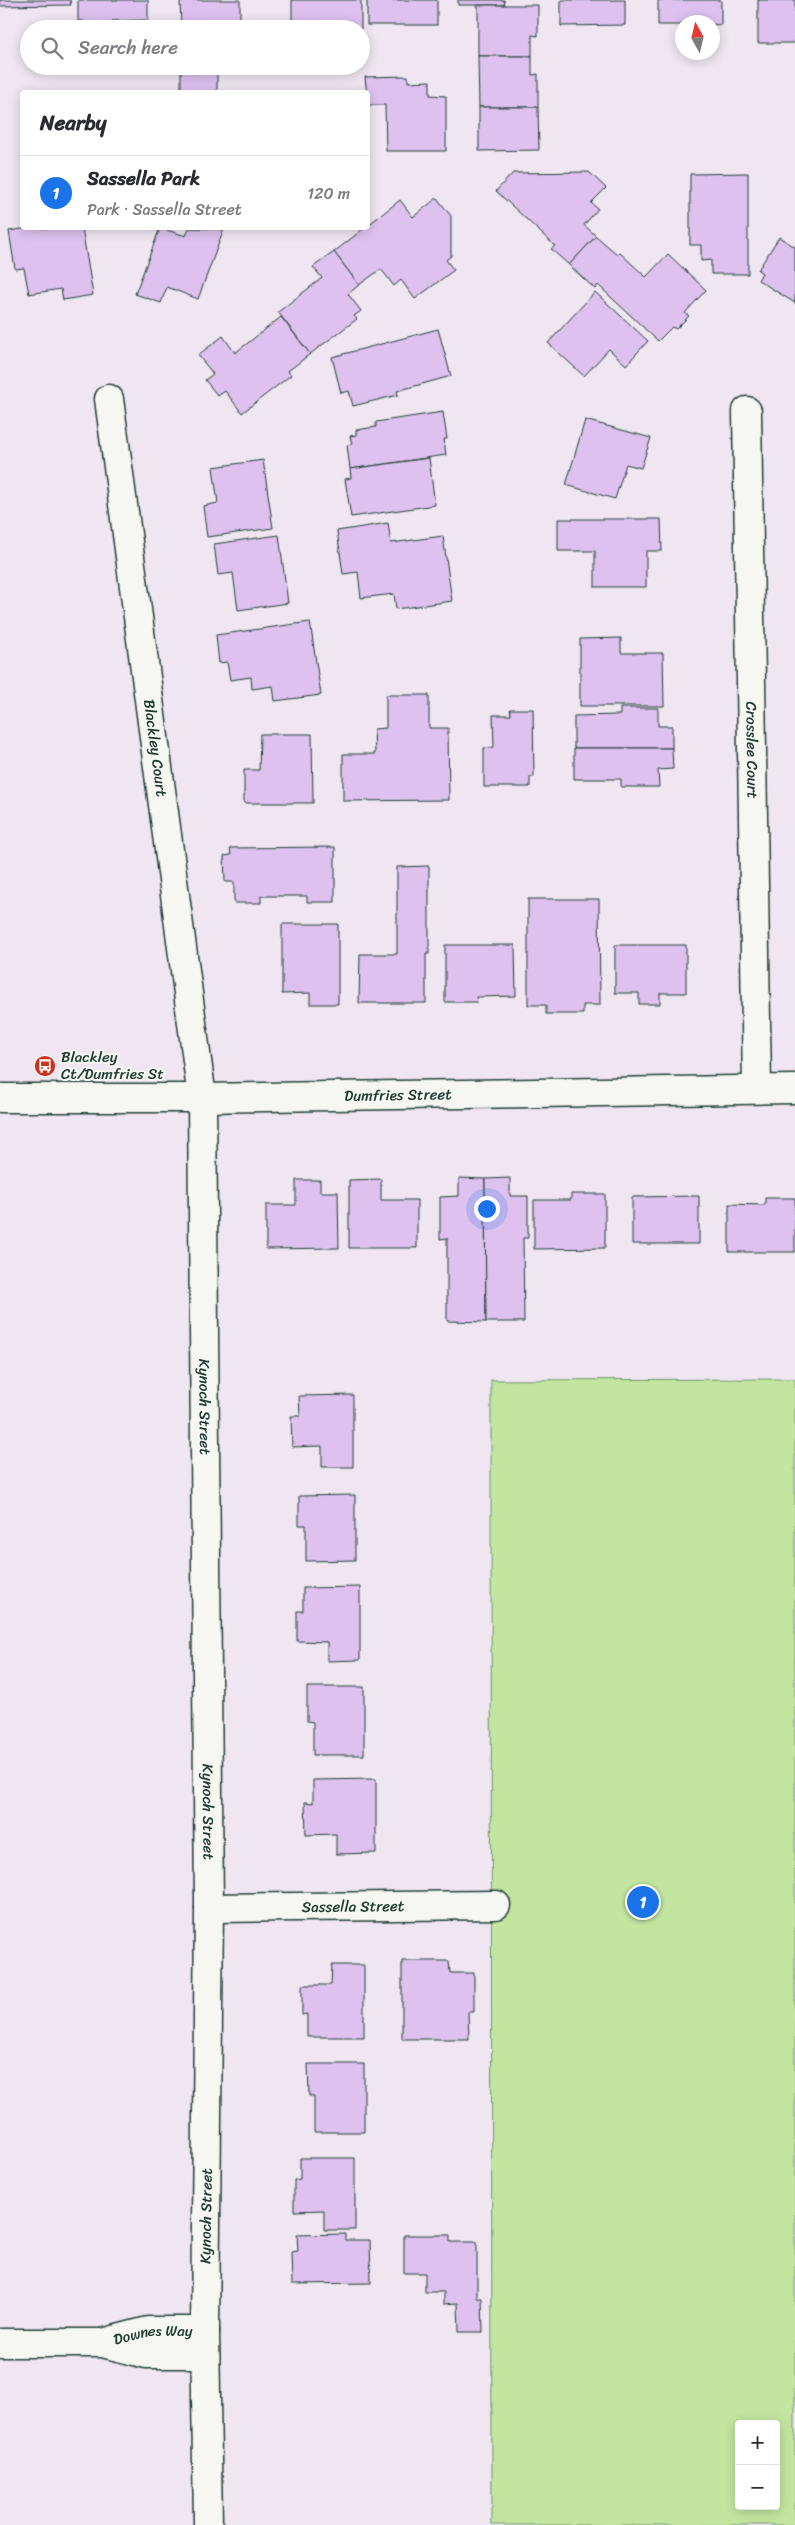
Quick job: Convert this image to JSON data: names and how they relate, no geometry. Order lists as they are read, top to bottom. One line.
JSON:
{"streets":{"street":["Blackley Court","Crosslee Court","Dumfries Street","Kynoch Street","Sassella Street","Downes Way"]},"crossings":[["Blackley Court","Dumfries Street"],["Blackley Court","Kynoch Street"],["Crosslee Court","Dumfries Street"],["Dumfries Street","Kynoch Street"],["Kynoch Street","Sassella Street"],["Kynoch Street","Downes Way"]],"places":{"bus stop":["Blackley Ct/Dumfries St"]},"north":"top","page":{"search":"Search here","heading":"Nearby","list":[{"mark":"1","name":"Sassella Park","note":"Park · Sassella Street","value":"120 m"}],"pins":"1","map_buttons":["+","−"]}}
